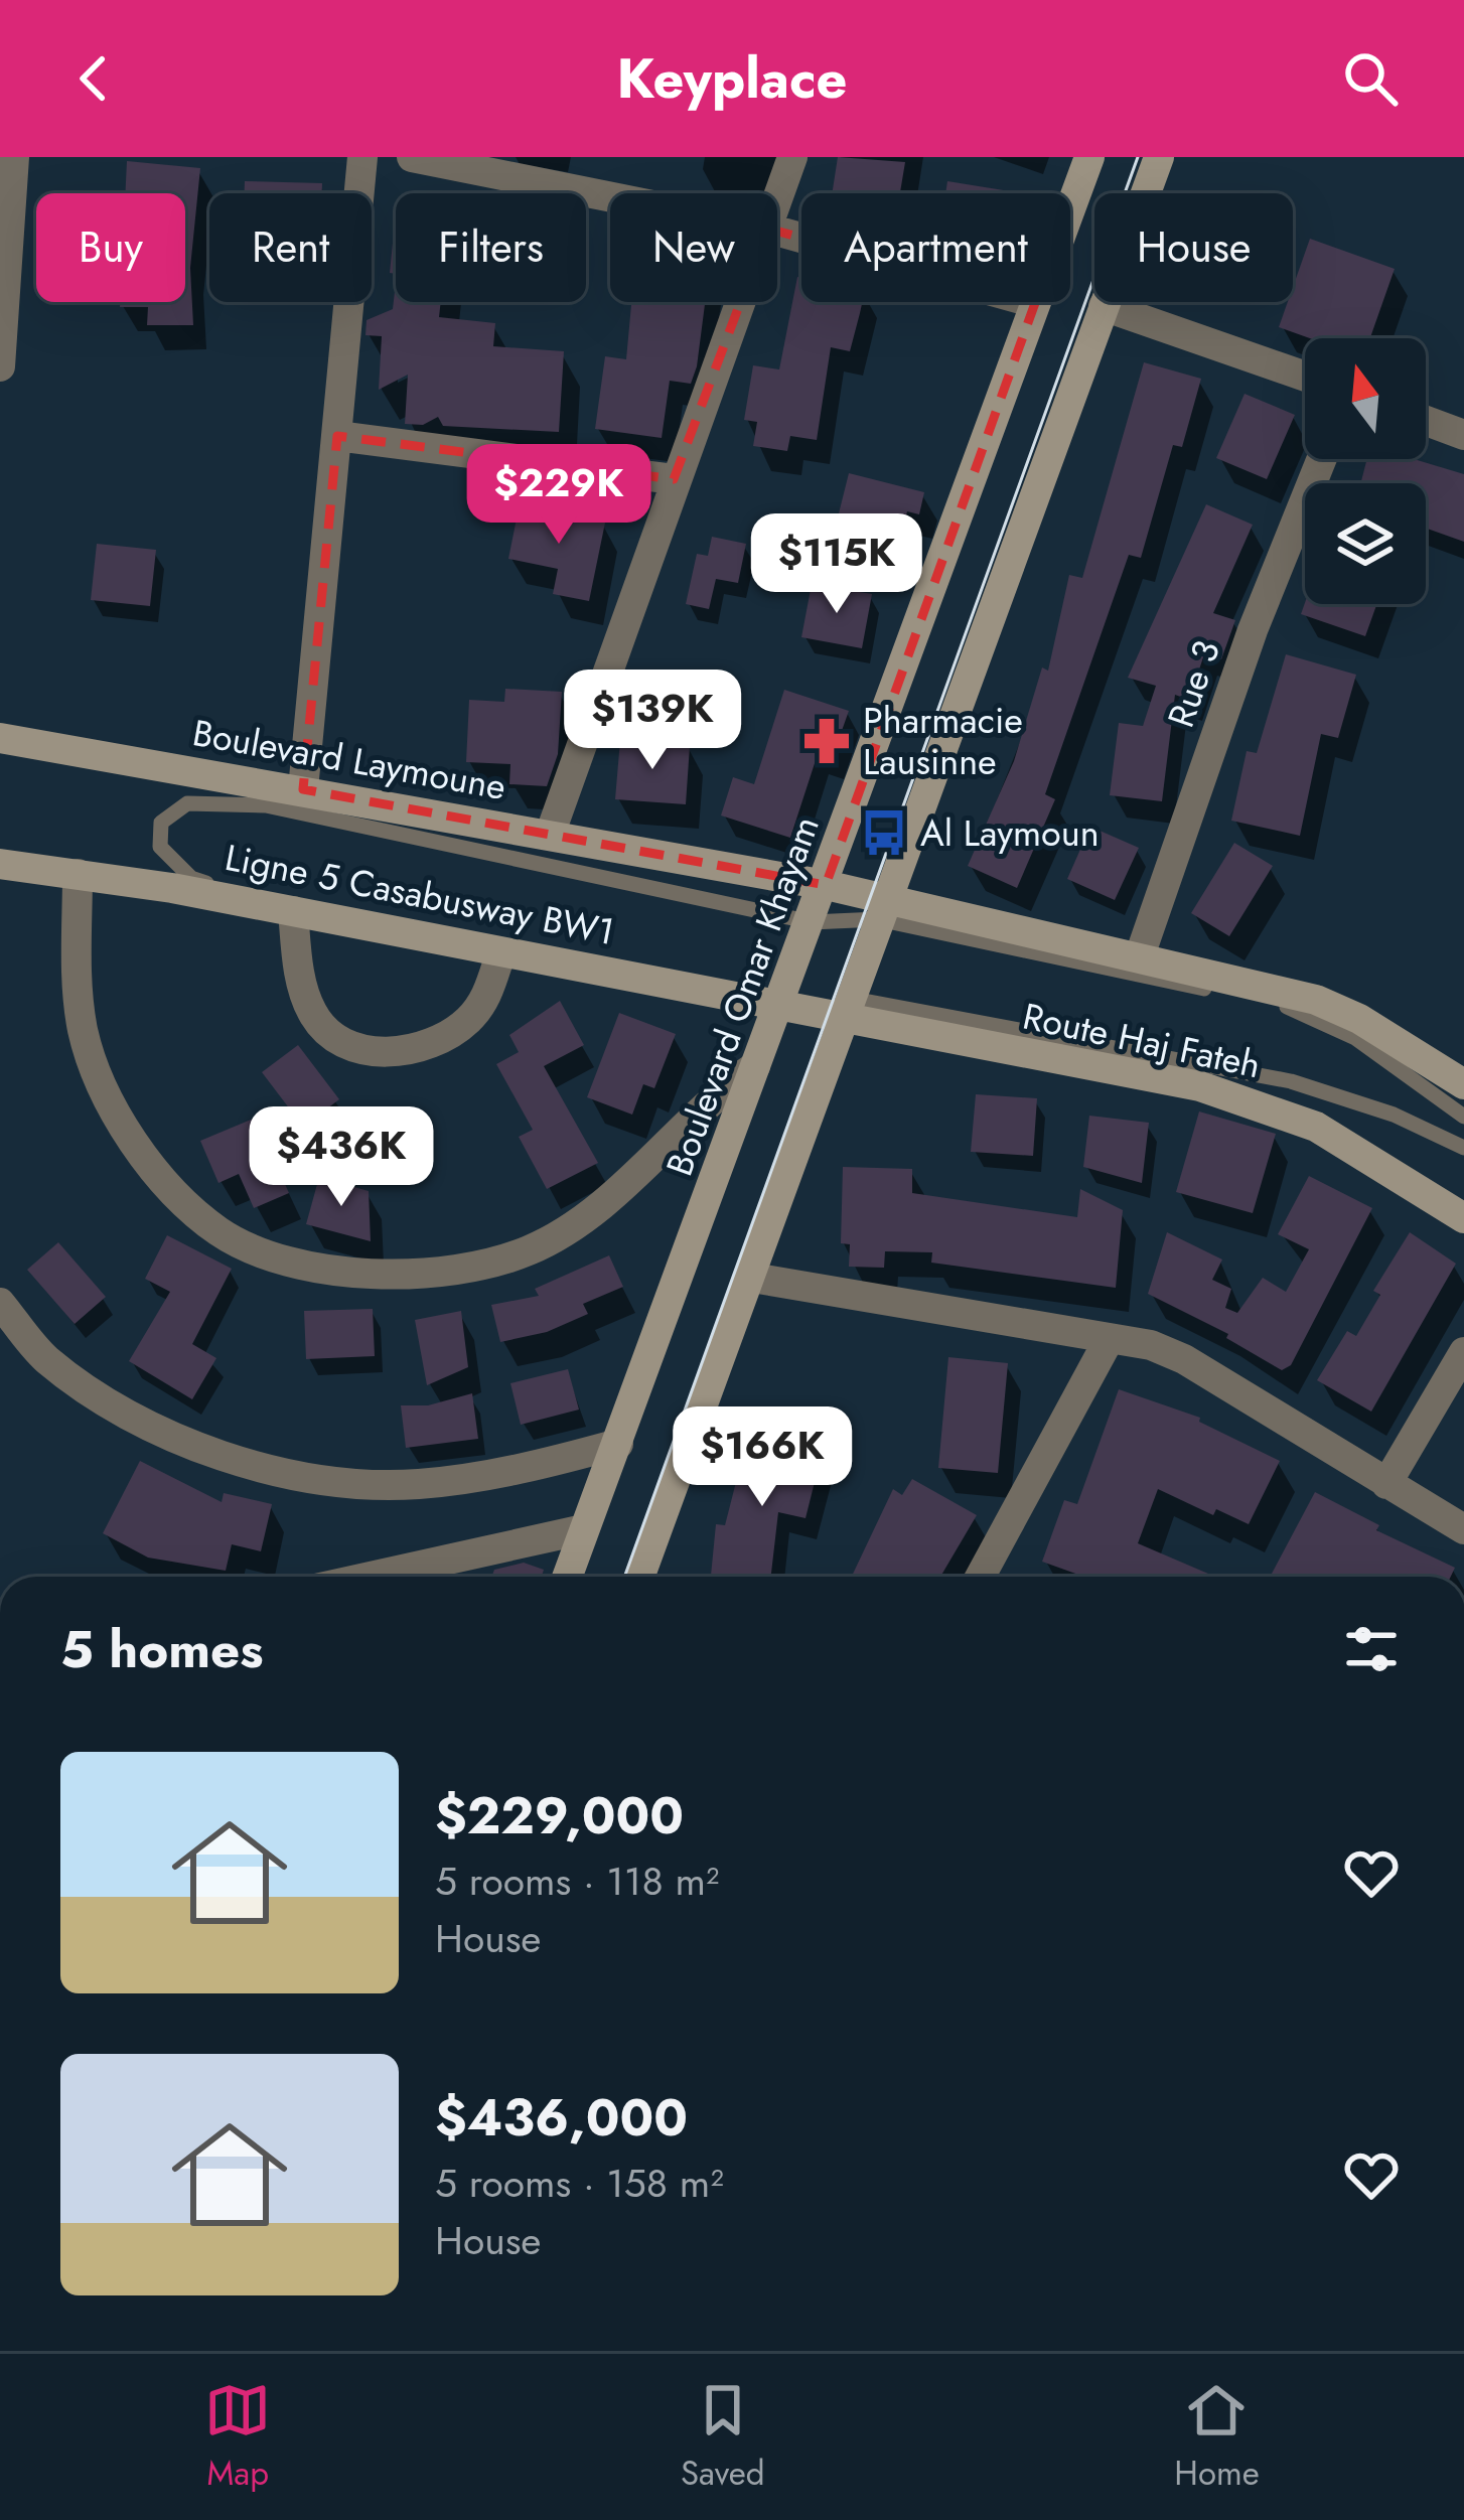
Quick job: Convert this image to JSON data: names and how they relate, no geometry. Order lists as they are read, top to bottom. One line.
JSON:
{"streets":{"street":["Rue 3","Boulevard Laymoune","Boulevard Omar Khayam","Route Haj Fateh"],"lane":["Ligne 5 Casabusway BW1"]},"crossings":[["Boulevard Laymoune","Boulevard Omar Khayam"],["Ligne 5 Casabusway BW1","Boulevard Omar Khayam"],["Ligne 5 Casabusway BW1","Route Haj Fateh"],["Boulevard Omar Khayam","Route Haj Fateh"]],"places":{"pharmacy":["Pharmacie Lausinne"],"bus stop":["Al Laymoun"]},"north":"top","page":{"header":"Keyplace","chip":["Buy","Rent","Filters","New","Apartment","House"],"price":["$229K","$115K","$139K","$436K","$166K"],"heading":"5 homes","list":[{"name":"$229,000","note":"5 rooms · 118 m² · House"},{"name":"$436,000","note":"5 rooms · 158 m² · House"}],"tabs":["Map","Saved","Home"]}}
